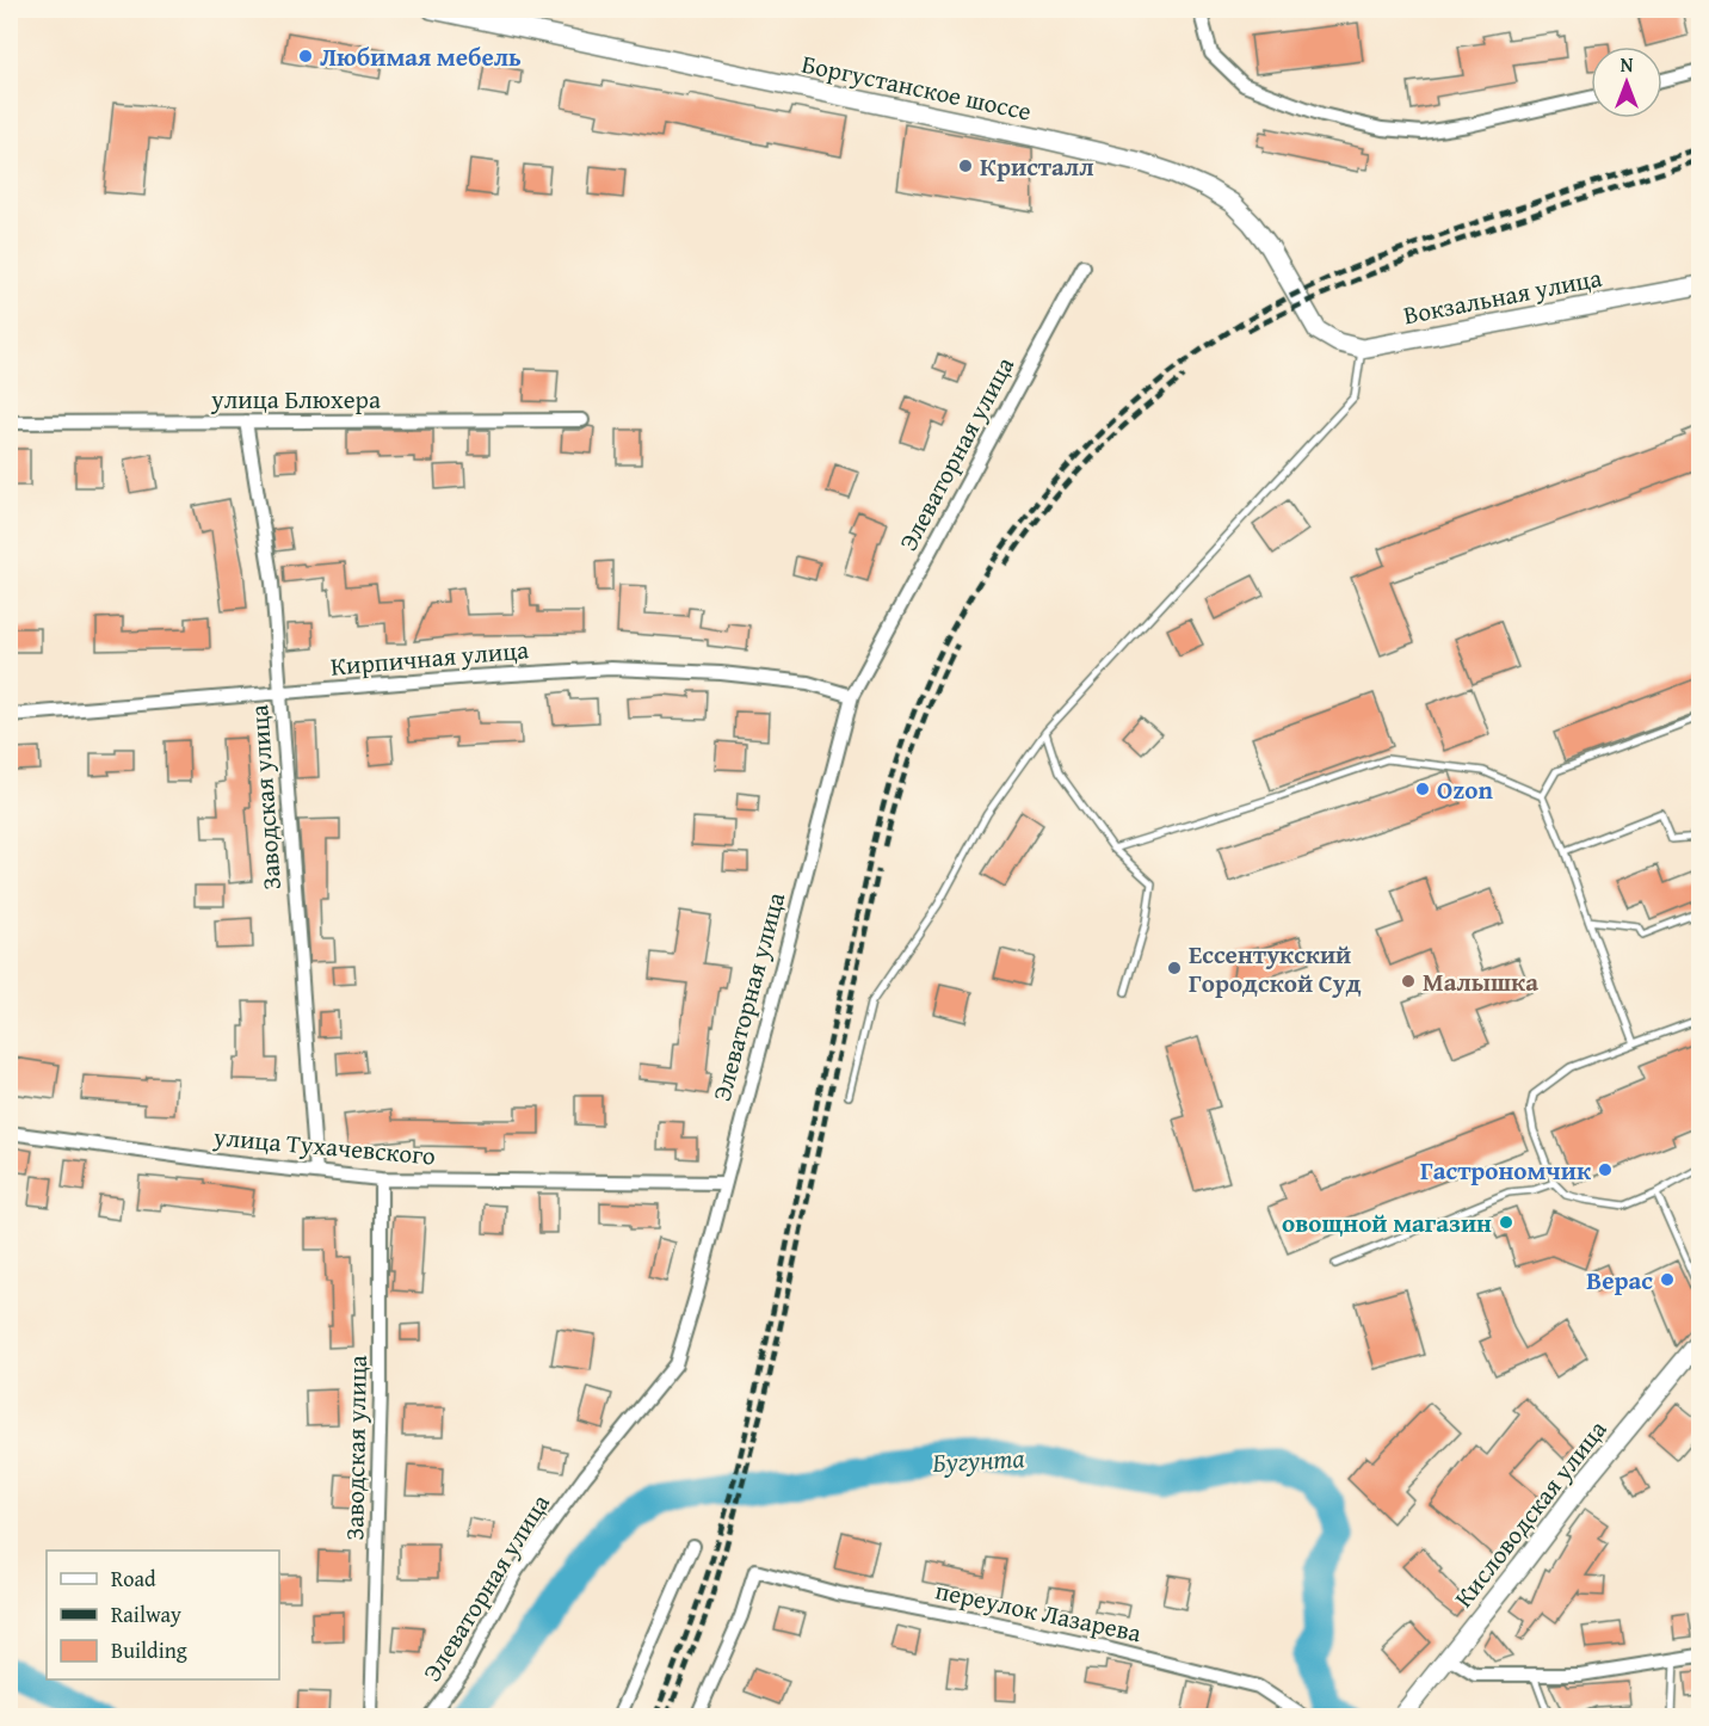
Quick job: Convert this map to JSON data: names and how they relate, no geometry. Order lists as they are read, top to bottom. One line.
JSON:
{"streets":{"street":["Боргустанское шоссе","Вокзальная улица","улица Блюхера","Элеваторная улица","Кирпичная улица","Заводская улица","улица Тухачевского","Кисловодская улица","переулок Лазарева"]},"crossings":[["Боргустанское шоссе","Вокзальная улица"],["улица Блюхера","Заводская улица"],["Элеваторная улица","Кирпичная улица"],["Элеваторная улица","улица Тухачевского"],["Кирпичная улица","Заводская улица"],["Заводская улица","улица Тухачевского"]],"water":["Бугунта"],"places":["Любимая мебель","Кристалл","Ozon","Ессентукский Городской Суд","Малышка","Гастрономчик","овощной магазин","Верас"],"legend":["Road","Railway","Building"],"north":"top"}
